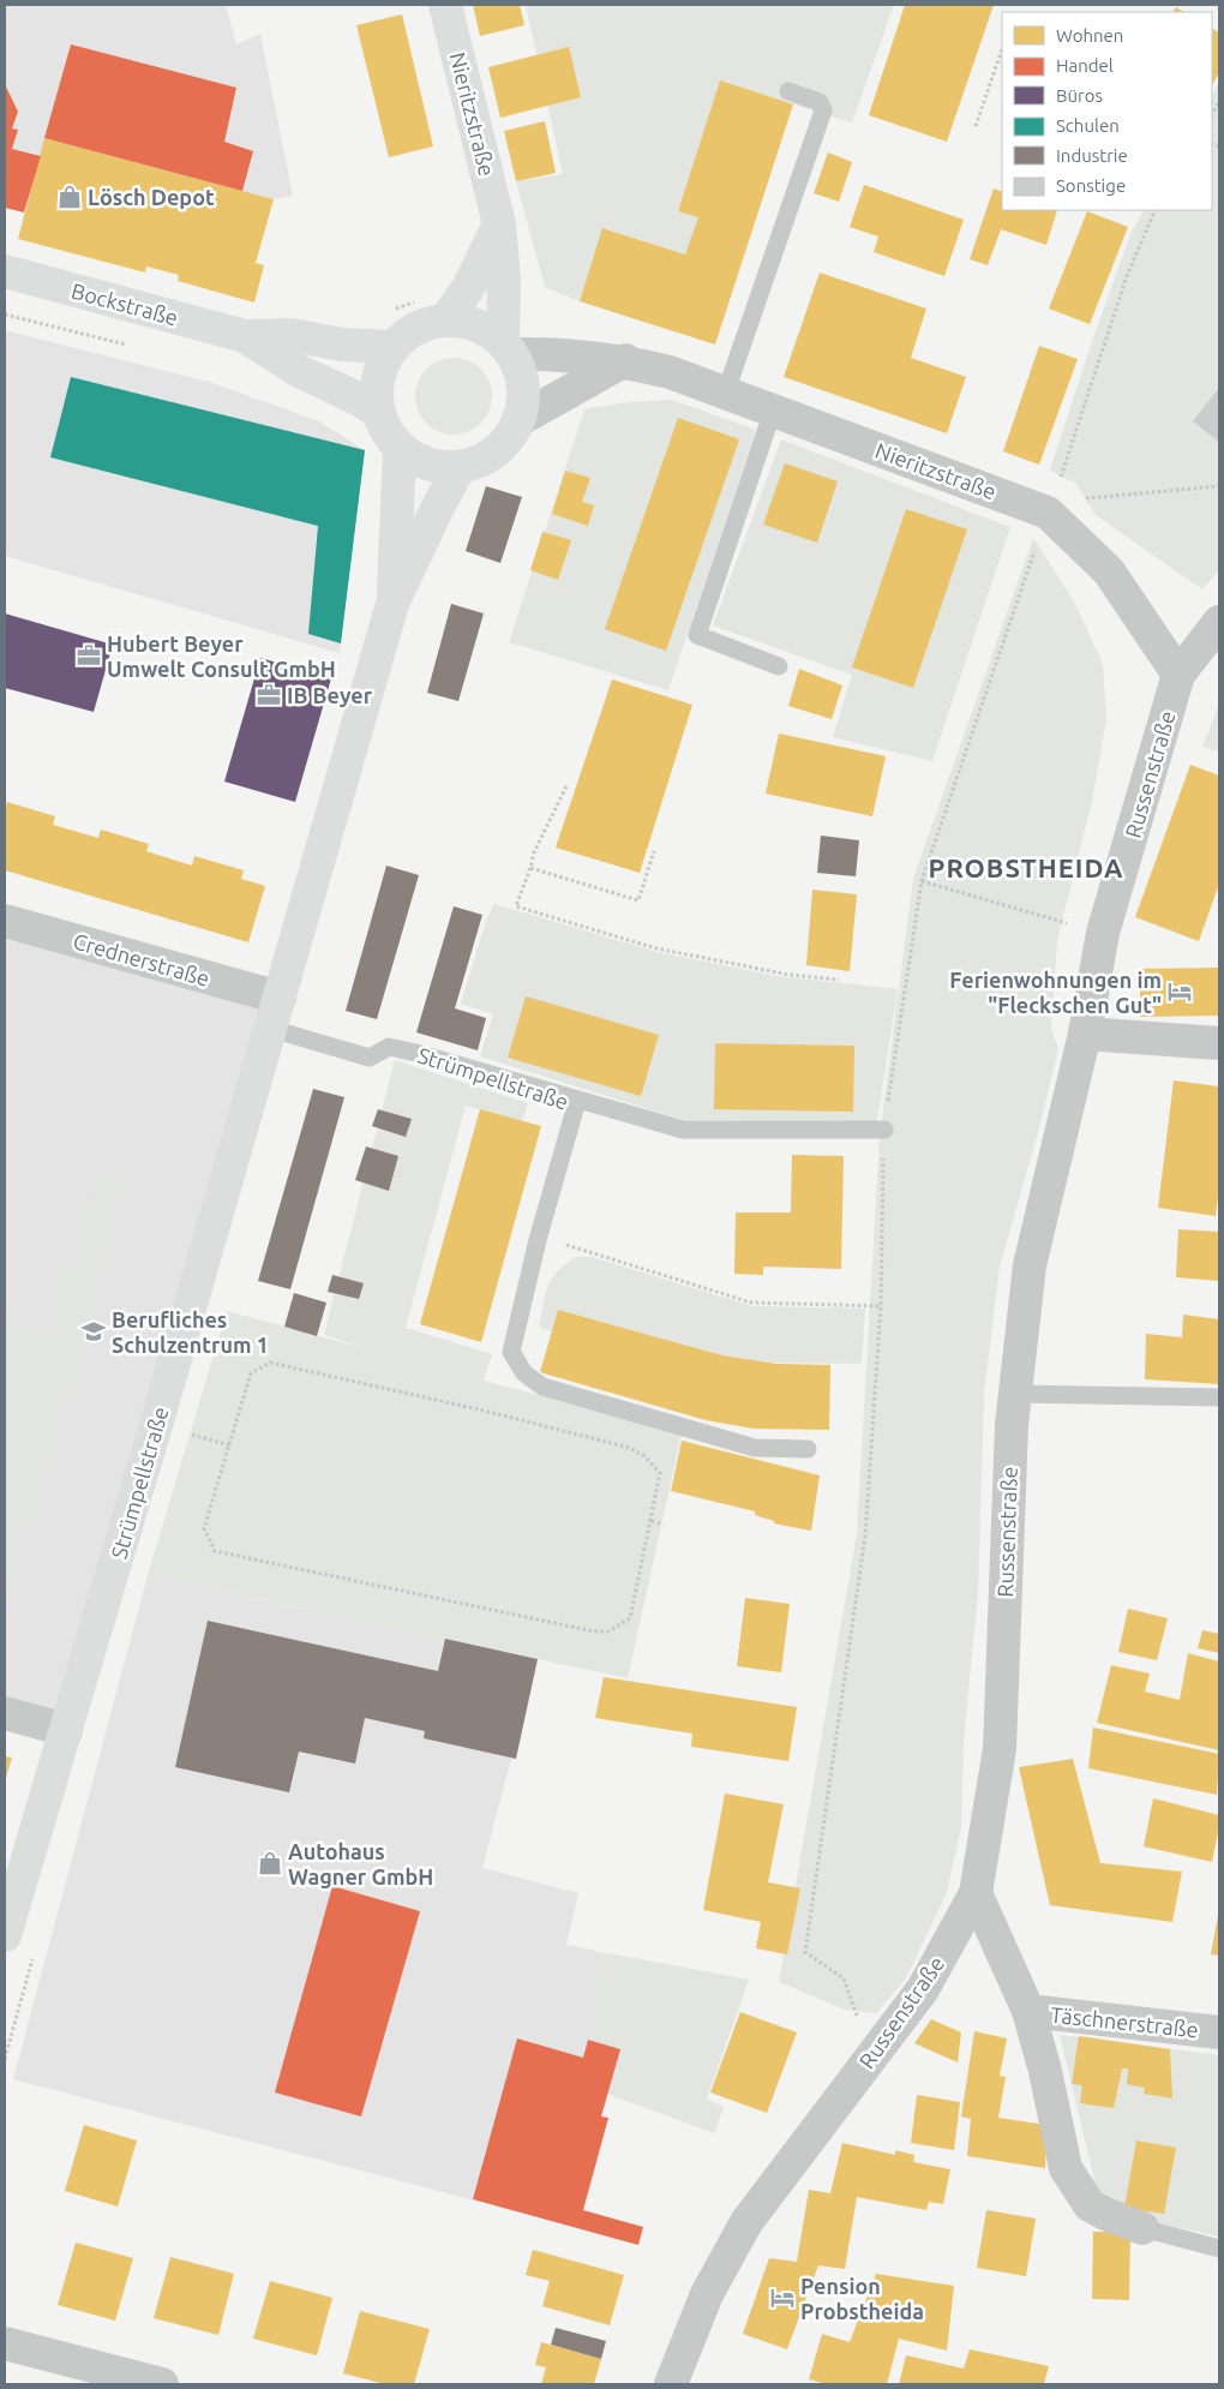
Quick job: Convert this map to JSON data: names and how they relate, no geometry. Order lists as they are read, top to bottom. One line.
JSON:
{"streets":{"street":["Nieritzstraße","Bockstraße","Russenstraße","Crednerstraße","Strümpellstraße","Täschnerstraße"]},"crossings":[["Nieritzstraße","Bockstraße"],["Nieritzstraße","Russenstraße"],["Nieritzstraße","Strümpellstraße"],["Bockstraße","Strümpellstraße"],["Russenstraße","Täschnerstraße"],["Crednerstraße","Strümpellstraße"]],"districts":["PROBSTHEIDA"],"places":{"shop":["Lösch Depot","Autohaus Wagner GmbH"],"office":["Hubert Beyer Umwelt Consult GmbH","IB Beyer"],"hotel":["Ferienwohnungen im \"Fleckschen Gut\"","Pension Probstheida"],"school or university":["Berufliches Schulzentrum 1"]},"legend":["Wohnen","Handel","Büros","Schulen","Industrie","Sonstige"]}
